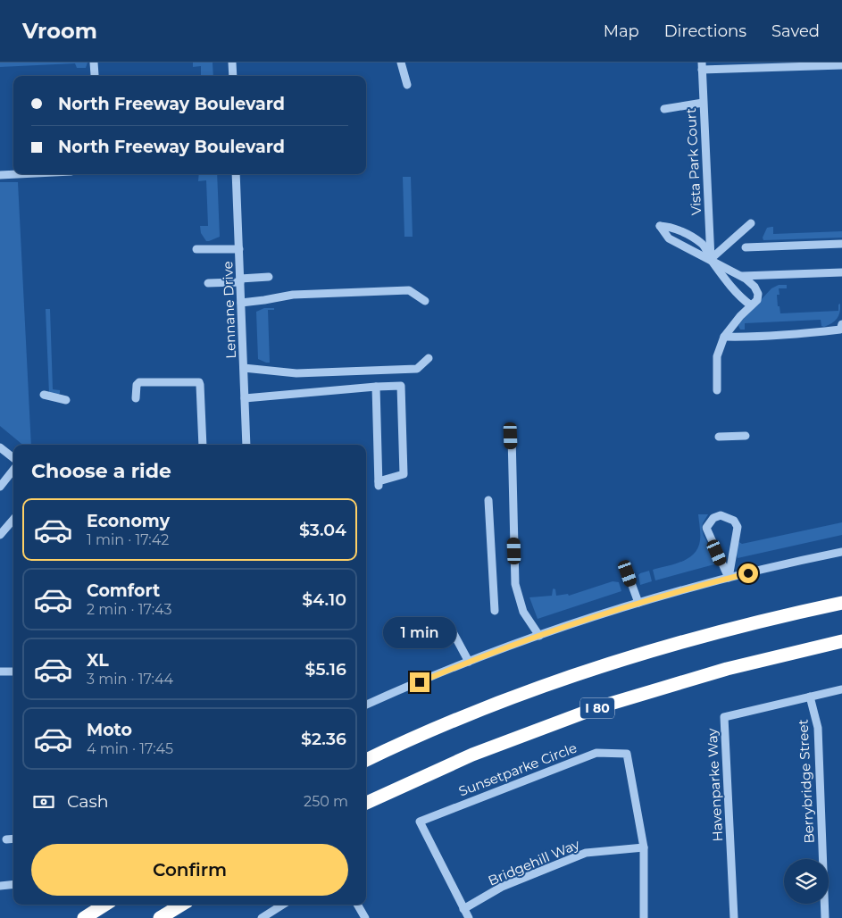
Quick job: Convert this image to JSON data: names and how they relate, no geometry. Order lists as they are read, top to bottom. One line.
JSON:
{"streets":{"highway":["I 80"],"street":["Vista Park Court","Lennane Drive","Sunsetparke Circle","Berrybridge Street","Havenparke Way","Bridgehill Way"]},"crossings":[["Sunsetparke Circle","Bridgehill Way"],["Berrybridge Street","Havenparke Way"]],"page":{"header":"Vroom","nav":["Map","Directions","Saved"],"banner":["North Freeway Boulevard","North Freeway Boulevard"],"heading":"Choose a ride","list":[{"name":"Economy","note":"1 min · 17:42","value":"$3.04"},{"name":"Comfort","note":"2 min · 17:43","value":"$4.10"},{"name":"XL","note":"3 min · 17:44","value":"$5.16"},{"name":"Moto","note":"4 min · 17:45","value":"$2.36"}],"bubble":"1 min","pay":["Cash","250 m"],"buttons":"Confirm"}}
